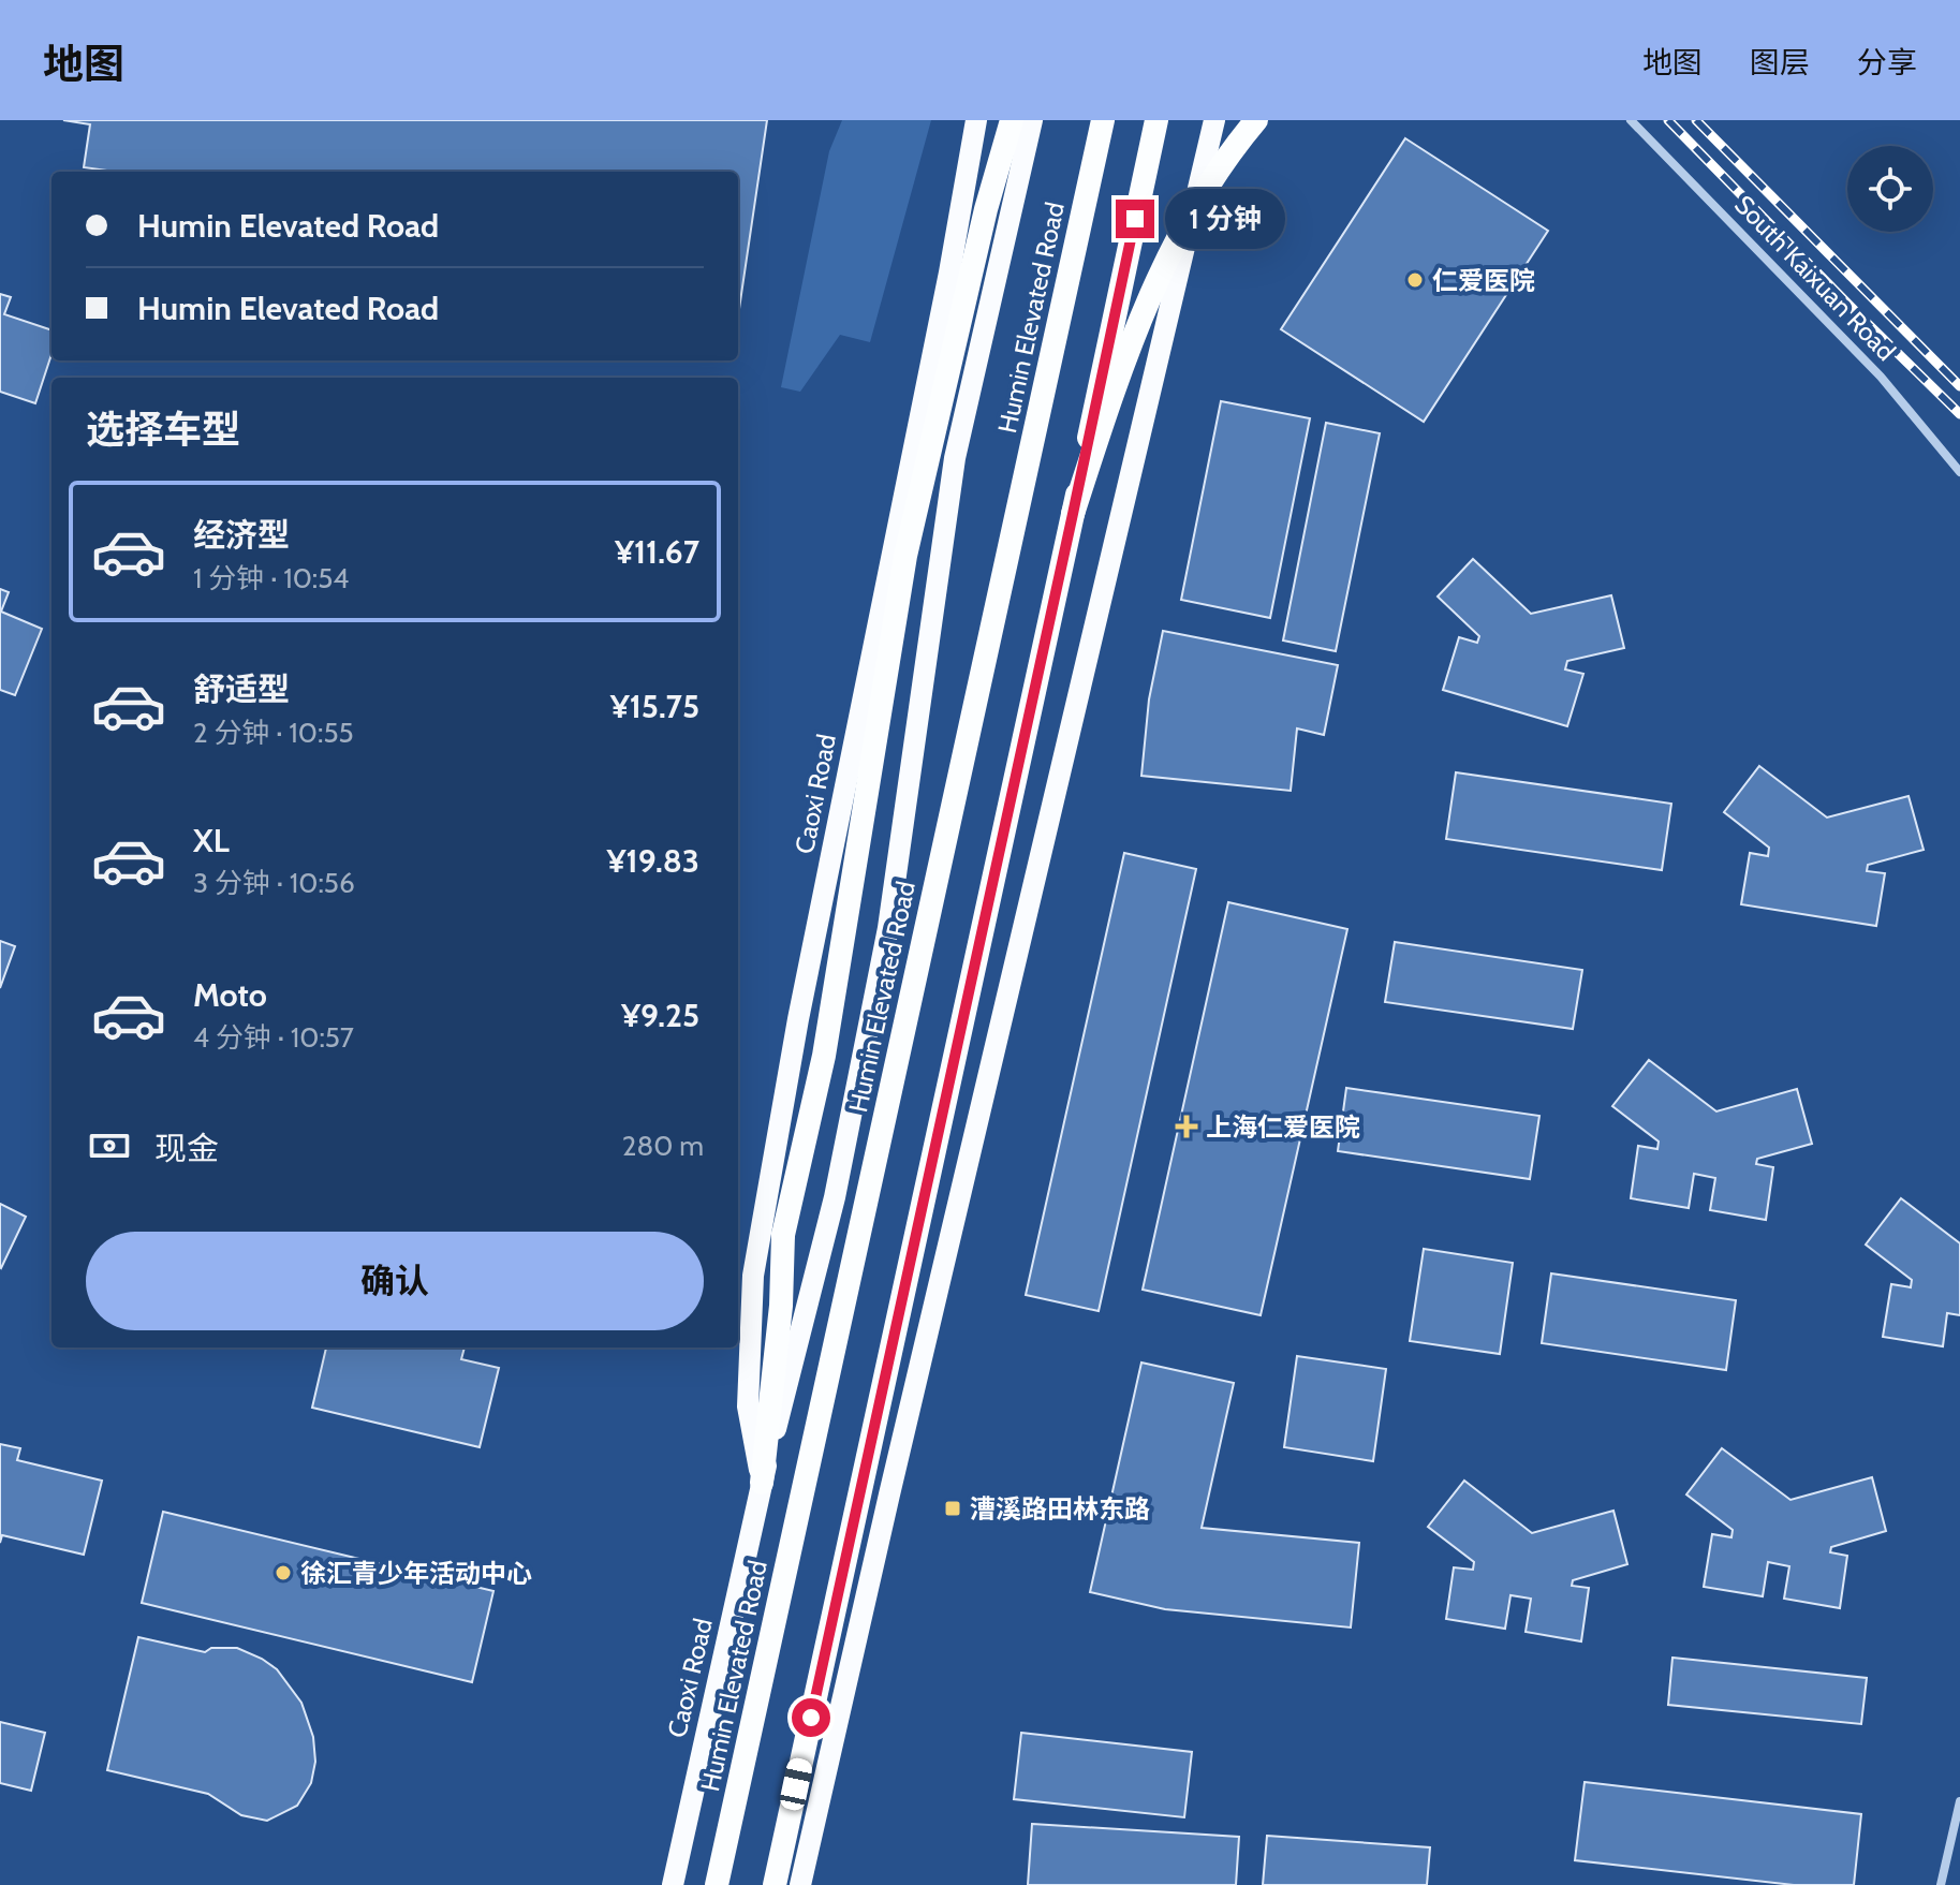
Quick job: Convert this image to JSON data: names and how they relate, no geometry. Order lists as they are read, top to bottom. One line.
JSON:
{"streets":{"highway":["Humin Elevated Road"],"main road":["Caoxi Road"],"street":["South Kaixuan Road"]},"places":{"other":["仁爱医院","徐汇青少年活动中心"],"health":["上海仁爱医院"],"transit":["漕溪路田林东路"]},"page":{"header":"地图","nav":["地图","图层","分享"],"banner":["Humin Elevated Road","Humin Elevated Road"],"bubble":"1 分钟","heading":"选择车型","list":[{"name":"经济型","note":"1 分钟 · 10:54","value":"¥11.67"},{"name":"舒适型","note":"2 分钟 · 10:55","value":"¥15.75"},{"name":"XL","note":"3 分钟 · 10:56","value":"¥19.83"},{"name":"Moto","note":"4 分钟 · 10:57","value":"¥9.25"}],"pay":["现金","280 m"],"buttons":"确认"}}
